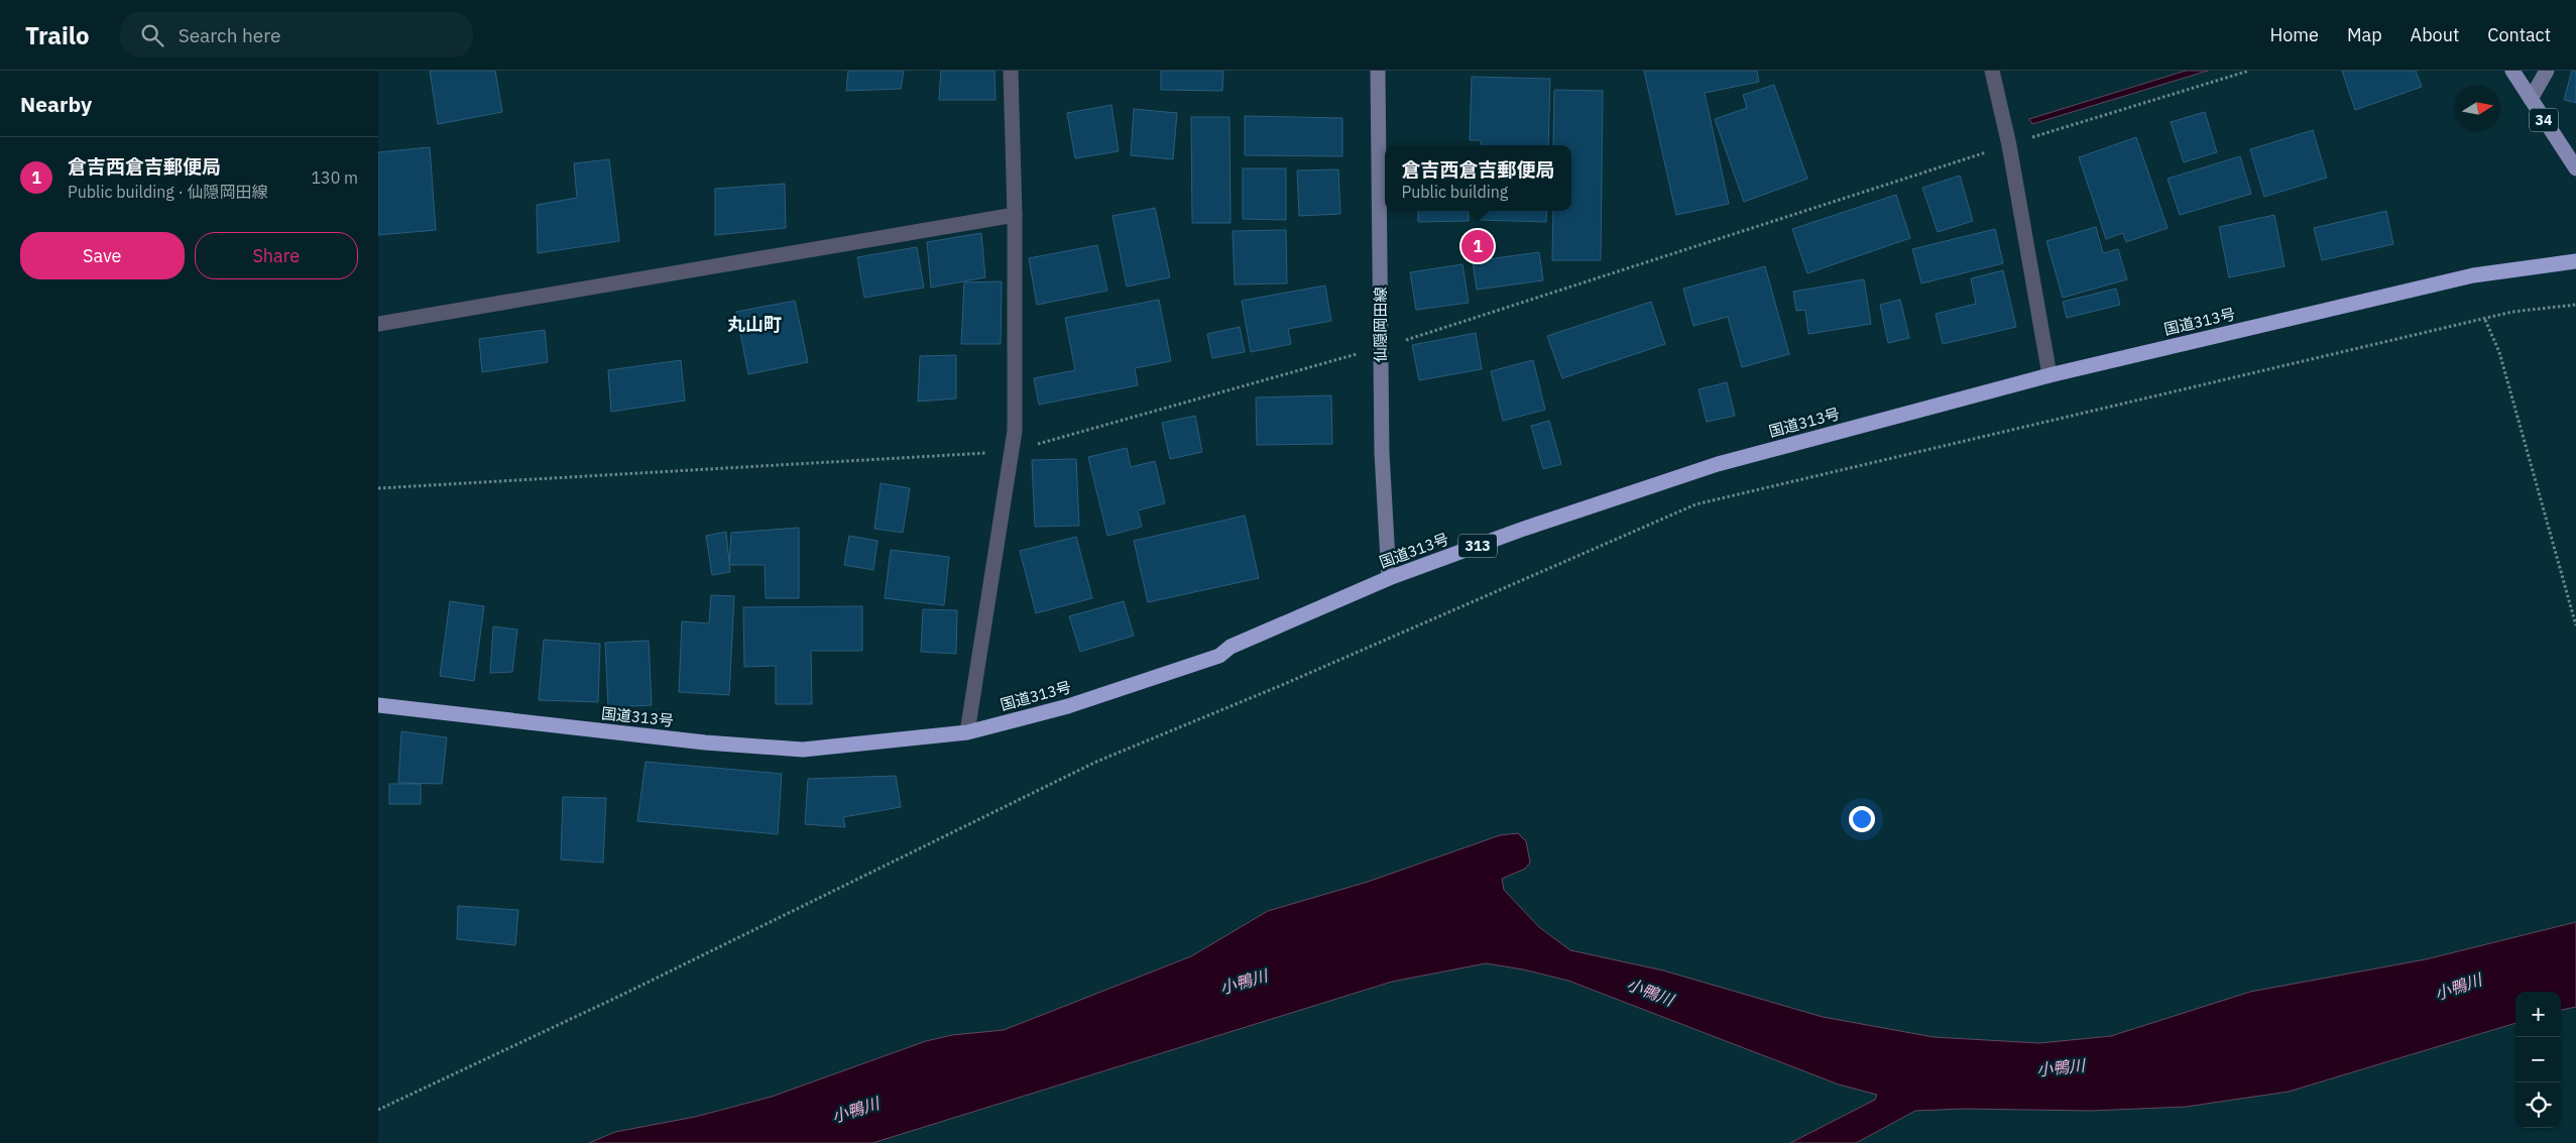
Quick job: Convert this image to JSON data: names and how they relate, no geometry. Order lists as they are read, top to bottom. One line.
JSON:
{"streets":{"highway":["国道313号","313"],"main road":["34","仙隠岡田線"]},"crossings":[["国道313号","仙隠岡田線"]],"districts":["丸山町"],"water":["小鴨川"],"north":"right","page":{"header":"Trailo","search":"Search here","nav":["Home","Map","About","Contact"],"heading":"Nearby","list":[{"mark":"1","name":"倉吉西倉吉郵便局","note":"Public building · 仙隠岡田線","value":"130 m"}],"popup":["倉吉西倉吉郵便局","Public building"],"buttons":["Save","Share"],"pins":"1","map_buttons":["+","−"]}}
